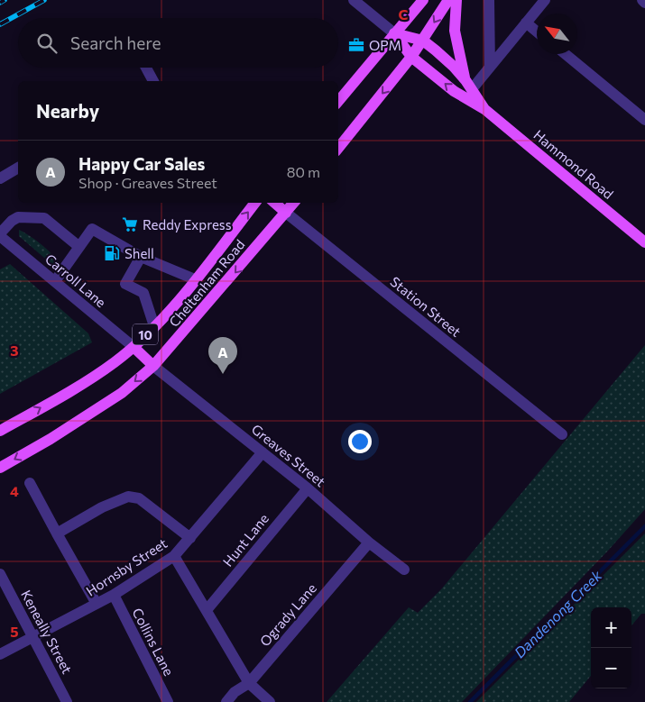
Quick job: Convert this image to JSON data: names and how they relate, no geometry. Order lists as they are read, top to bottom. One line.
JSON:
{"streets":{"main road":["Hammond Road","Cheltenham Road","Station Street","10"],"street":["Carroll Lane","Greaves Street","Hunt Lane","Hornsby Street","Ogrady Lane","Keneally Street","Collins Lane"]},"crossings":[["Carroll Lane","Cheltenham Road"],["Cheltenham Road","Station Street"],["Cheltenham Road","Greaves Street"],["Greaves Street","Hunt Lane"],["Greaves Street","Hornsby Street"],["Greaves Street","Ogrady Lane"],["Hornsby Street","Keneally Street"],["Hornsby Street","Collins Lane"]],"water":["Dandenong Creek"],"places":{"office":["OPM"],"supermarket":["Reddy Express"],"fuel station":["Shell"]},"north":"top left","page":{"search":"Search here","heading":"Nearby","list":[{"mark":"A","name":"Happy Car Sales","note":"Shop · Greaves Street","value":"80 m"}],"pins":"A","map_buttons":["+","−"]},"grid":{"columns":["C"],"rows":["3","4","5"]}}
